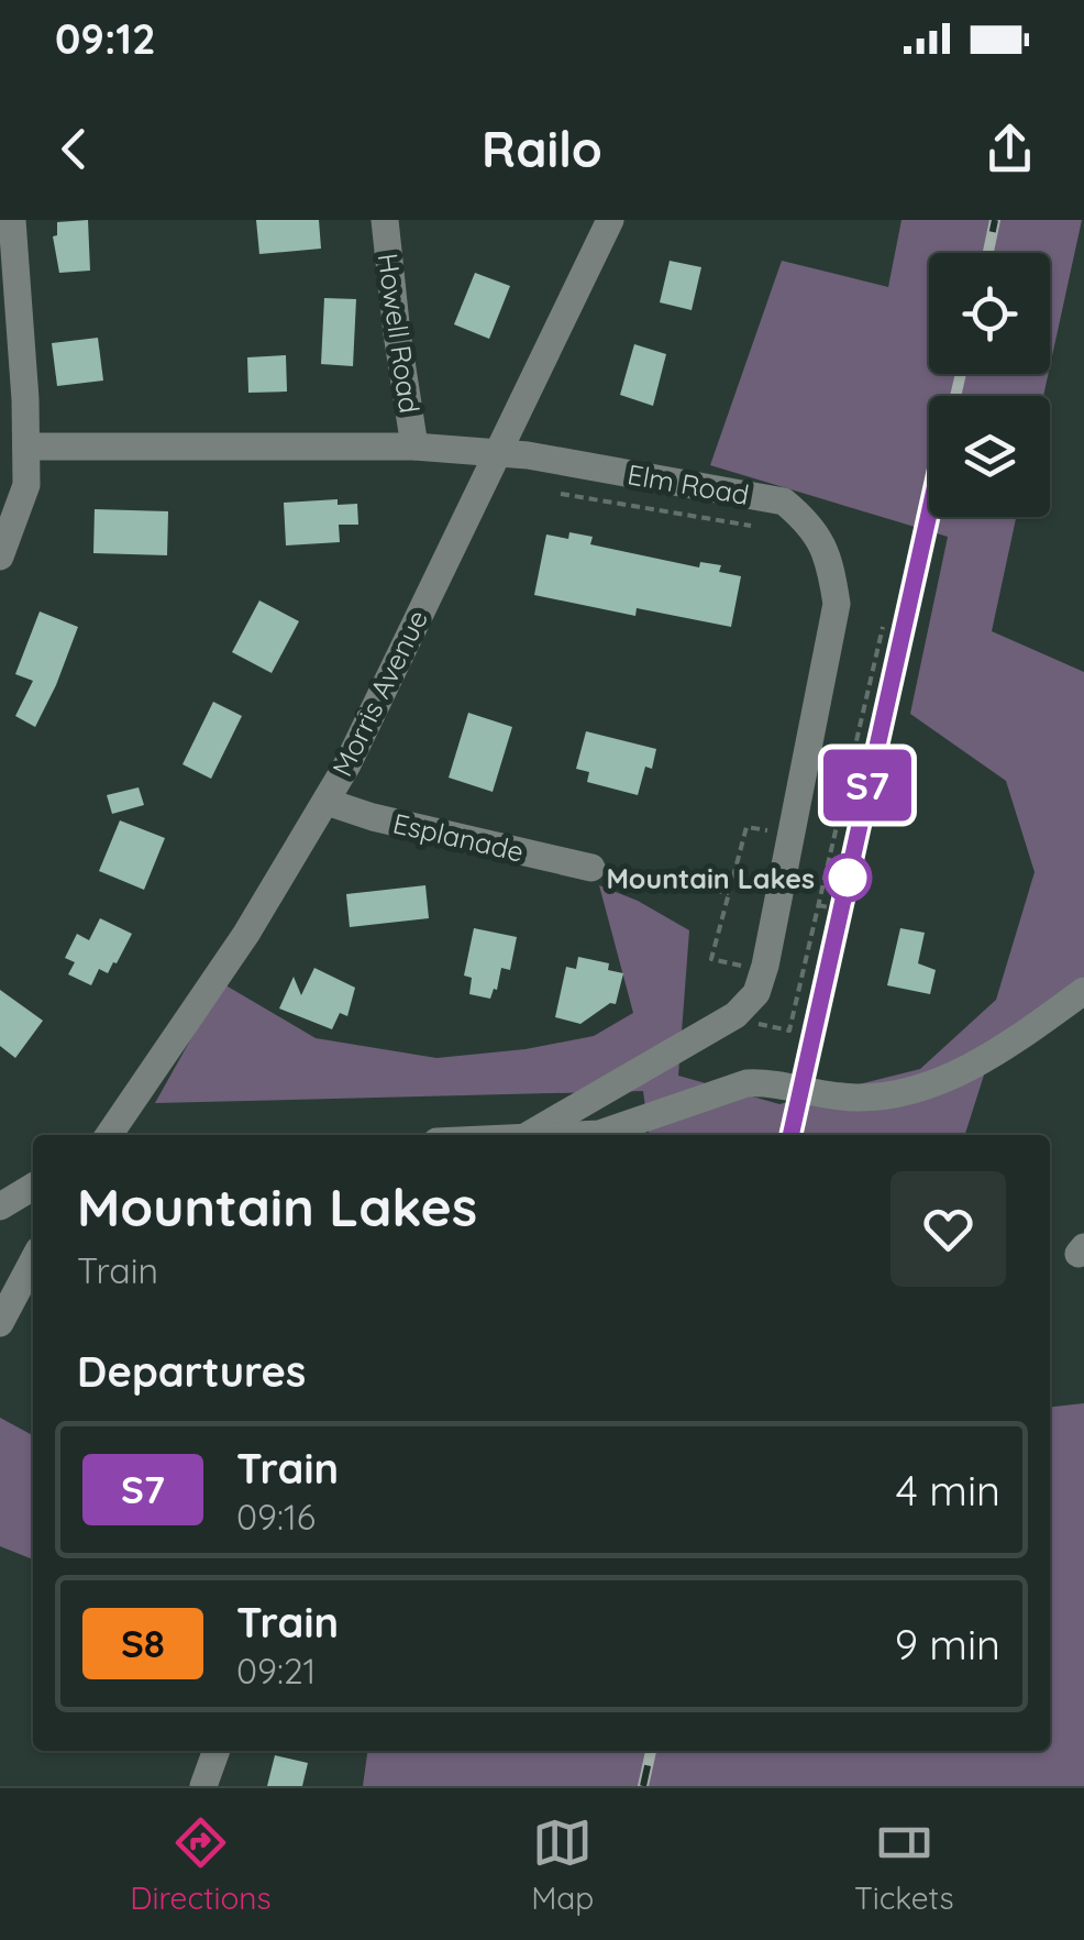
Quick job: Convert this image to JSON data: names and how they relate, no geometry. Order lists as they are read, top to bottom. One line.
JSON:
{"streets":{"street":["Howell Road","Elm Road","Morris Avenue","Esplanade"]},"crossings":[["Howell Road","Elm Road"],["Elm Road","Morris Avenue"],["Morris Avenue","Esplanade"]],"places":["Mountain Lakes"],"page":{"status":"09:12","header":"Railo","on_map":"S7","heading":[["Mountain Lakes","Train"],"Departures"],"list":[{"mark":"S7","name":"Train","note":"09:16","value":"4 min"},{"mark":"S8","name":"Train","note":"09:21","value":"9 min"}],"tabs":["Directions","Map","Tickets"]}}
